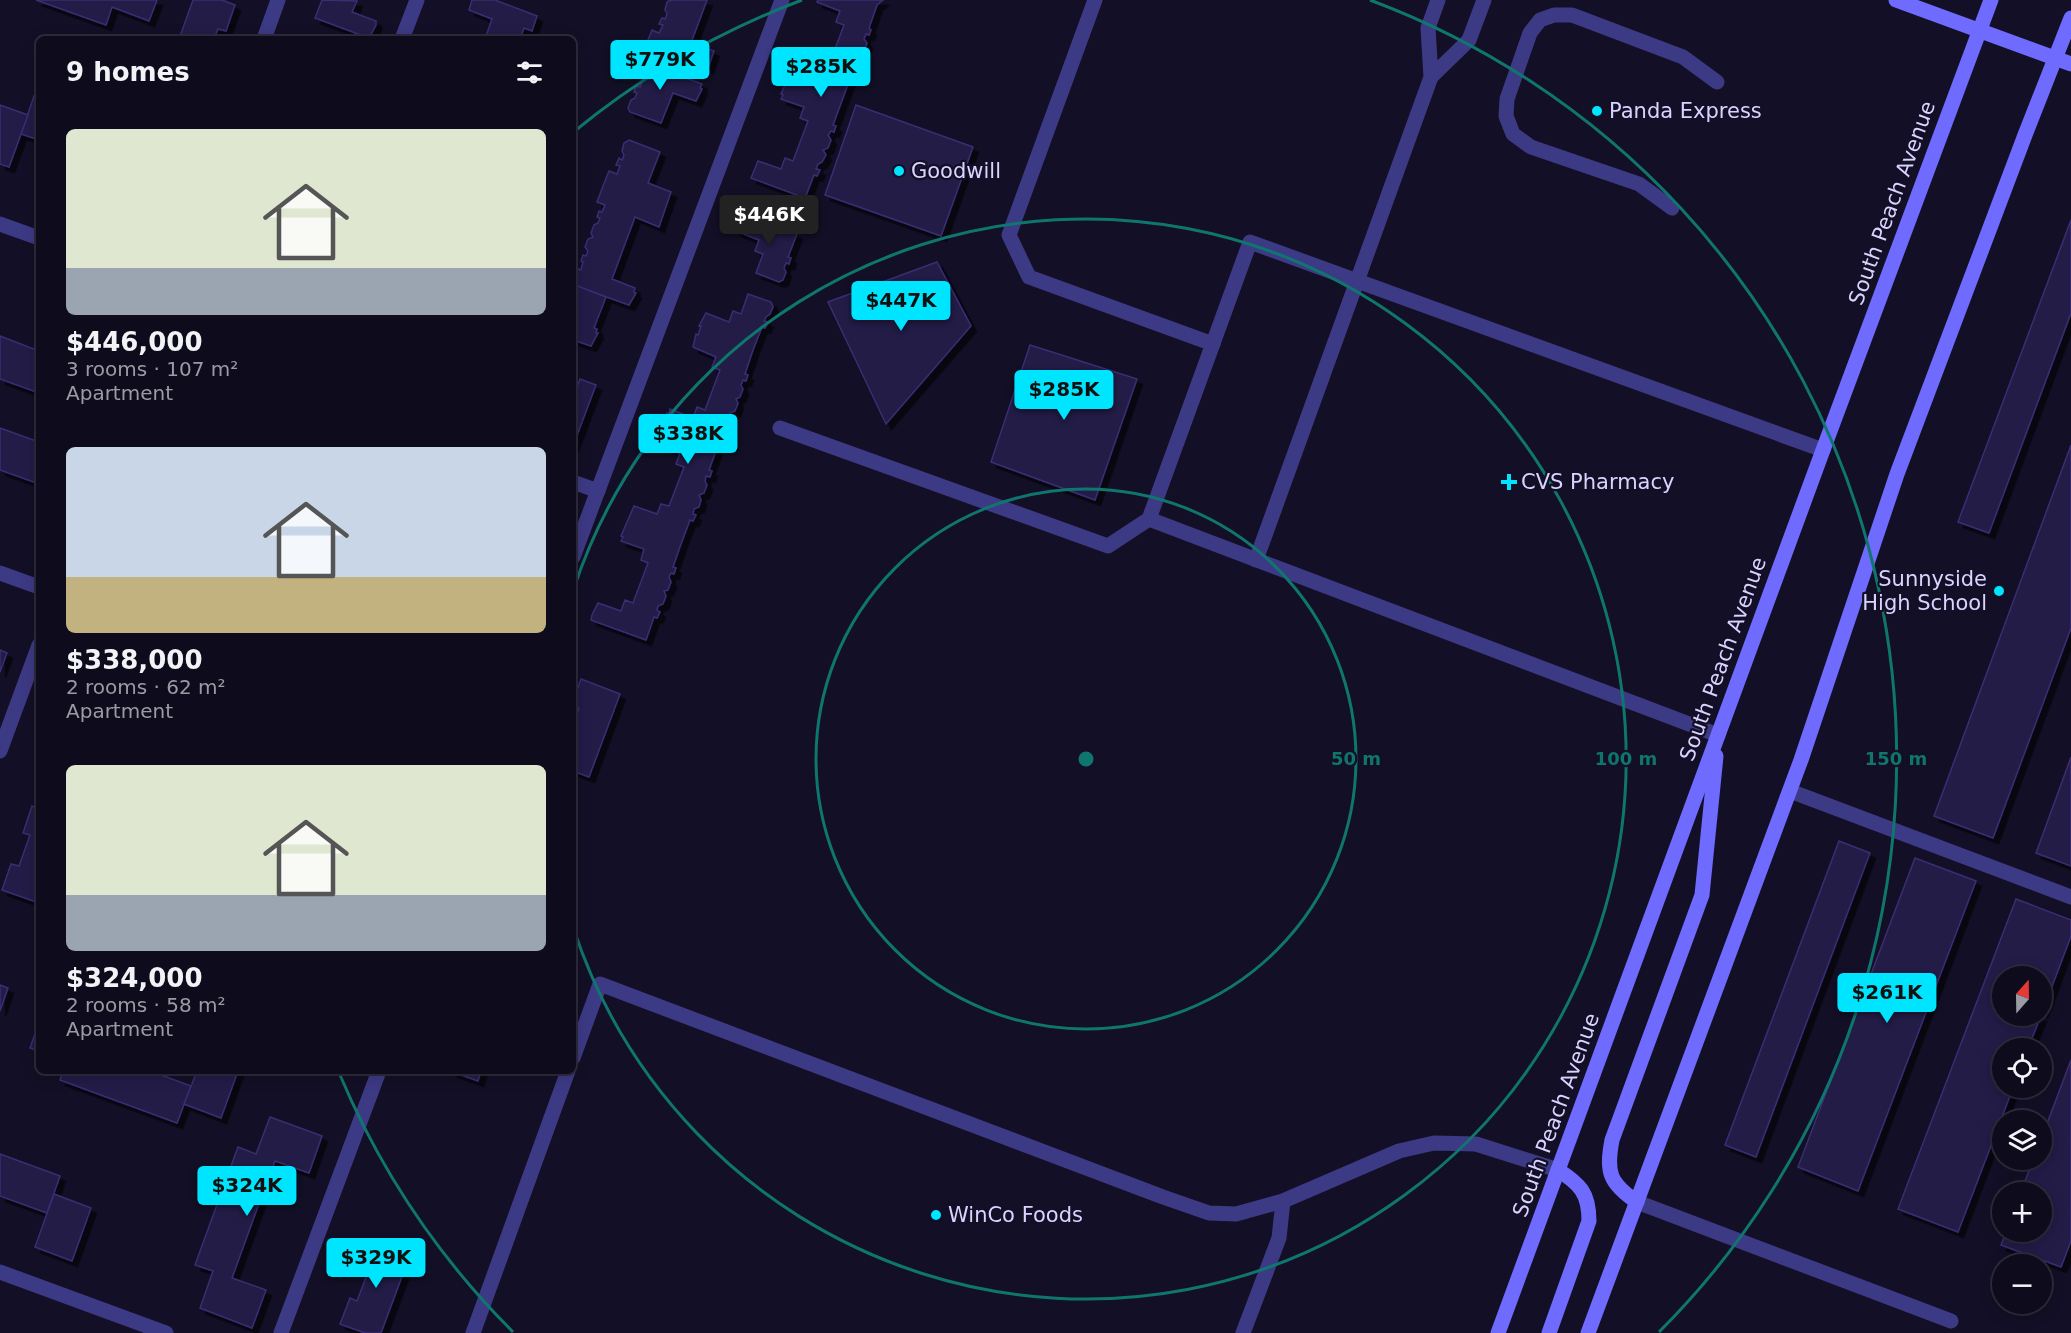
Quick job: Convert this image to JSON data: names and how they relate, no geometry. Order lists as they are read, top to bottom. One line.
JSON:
{"streets":{"main road":["South Peach Avenue"]},"places":{"other":["Panda Express","Goodwill","Sunnyside High School","WinCo Foods"],"health":["CVS Pharmacy"]},"north":"top","page":{"heading":"9 homes","price":["$779K","$285K","$446K","$447K","$285K","$338K","$261K","$324K","$329K"],"list":[{"name":"$446,000","note":"3 rooms · 107 m² · Apartment"},{"name":"$338,000","note":"2 rooms · 62 m² · Apartment"},{"name":"$324,000","note":"2 rooms · 58 m² · Apartment"}],"map_buttons":["+","−"]},"rings":["50 m","100 m","150 m"]}
